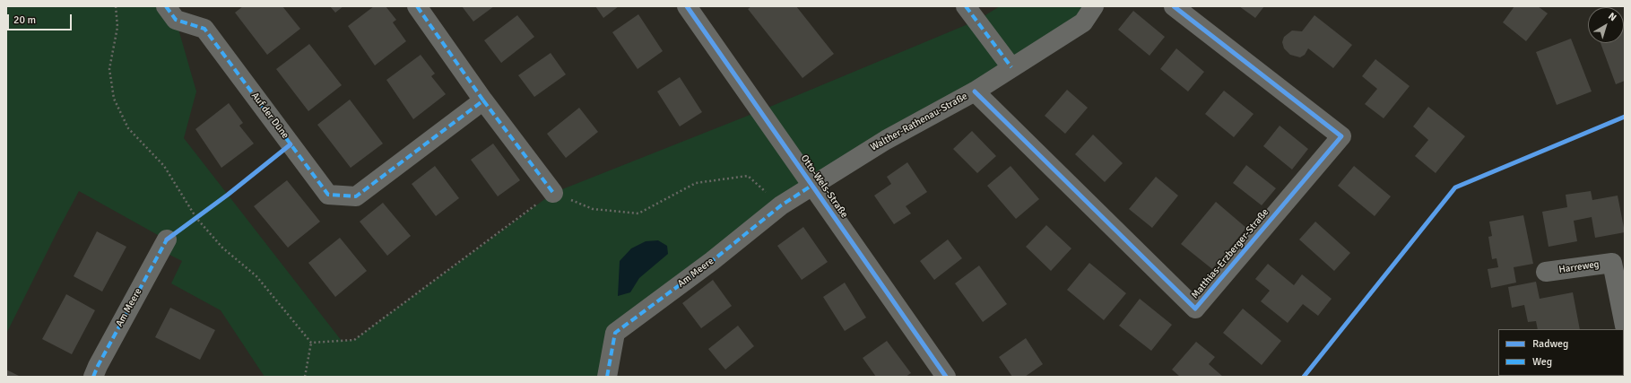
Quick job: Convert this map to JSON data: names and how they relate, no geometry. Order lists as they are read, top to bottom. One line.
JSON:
{"streets":{"street":["Auf der Düne","Walther-Rathenau-Straße","Otto-Wels-Straße","Matthias-Erzberger-Straße","Harreweg","Am Meere"]},"crossings":[["Walther-Rathenau-Straße","Otto-Wels-Straße"],["Walther-Rathenau-Straße","Matthias-Erzberger-Straße"],["Walther-Rathenau-Straße","Am Meere"],["Otto-Wels-Straße","Am Meere"]],"legend":["Radweg","Weg"],"scale_bar":"20 m","north":"top right"}
